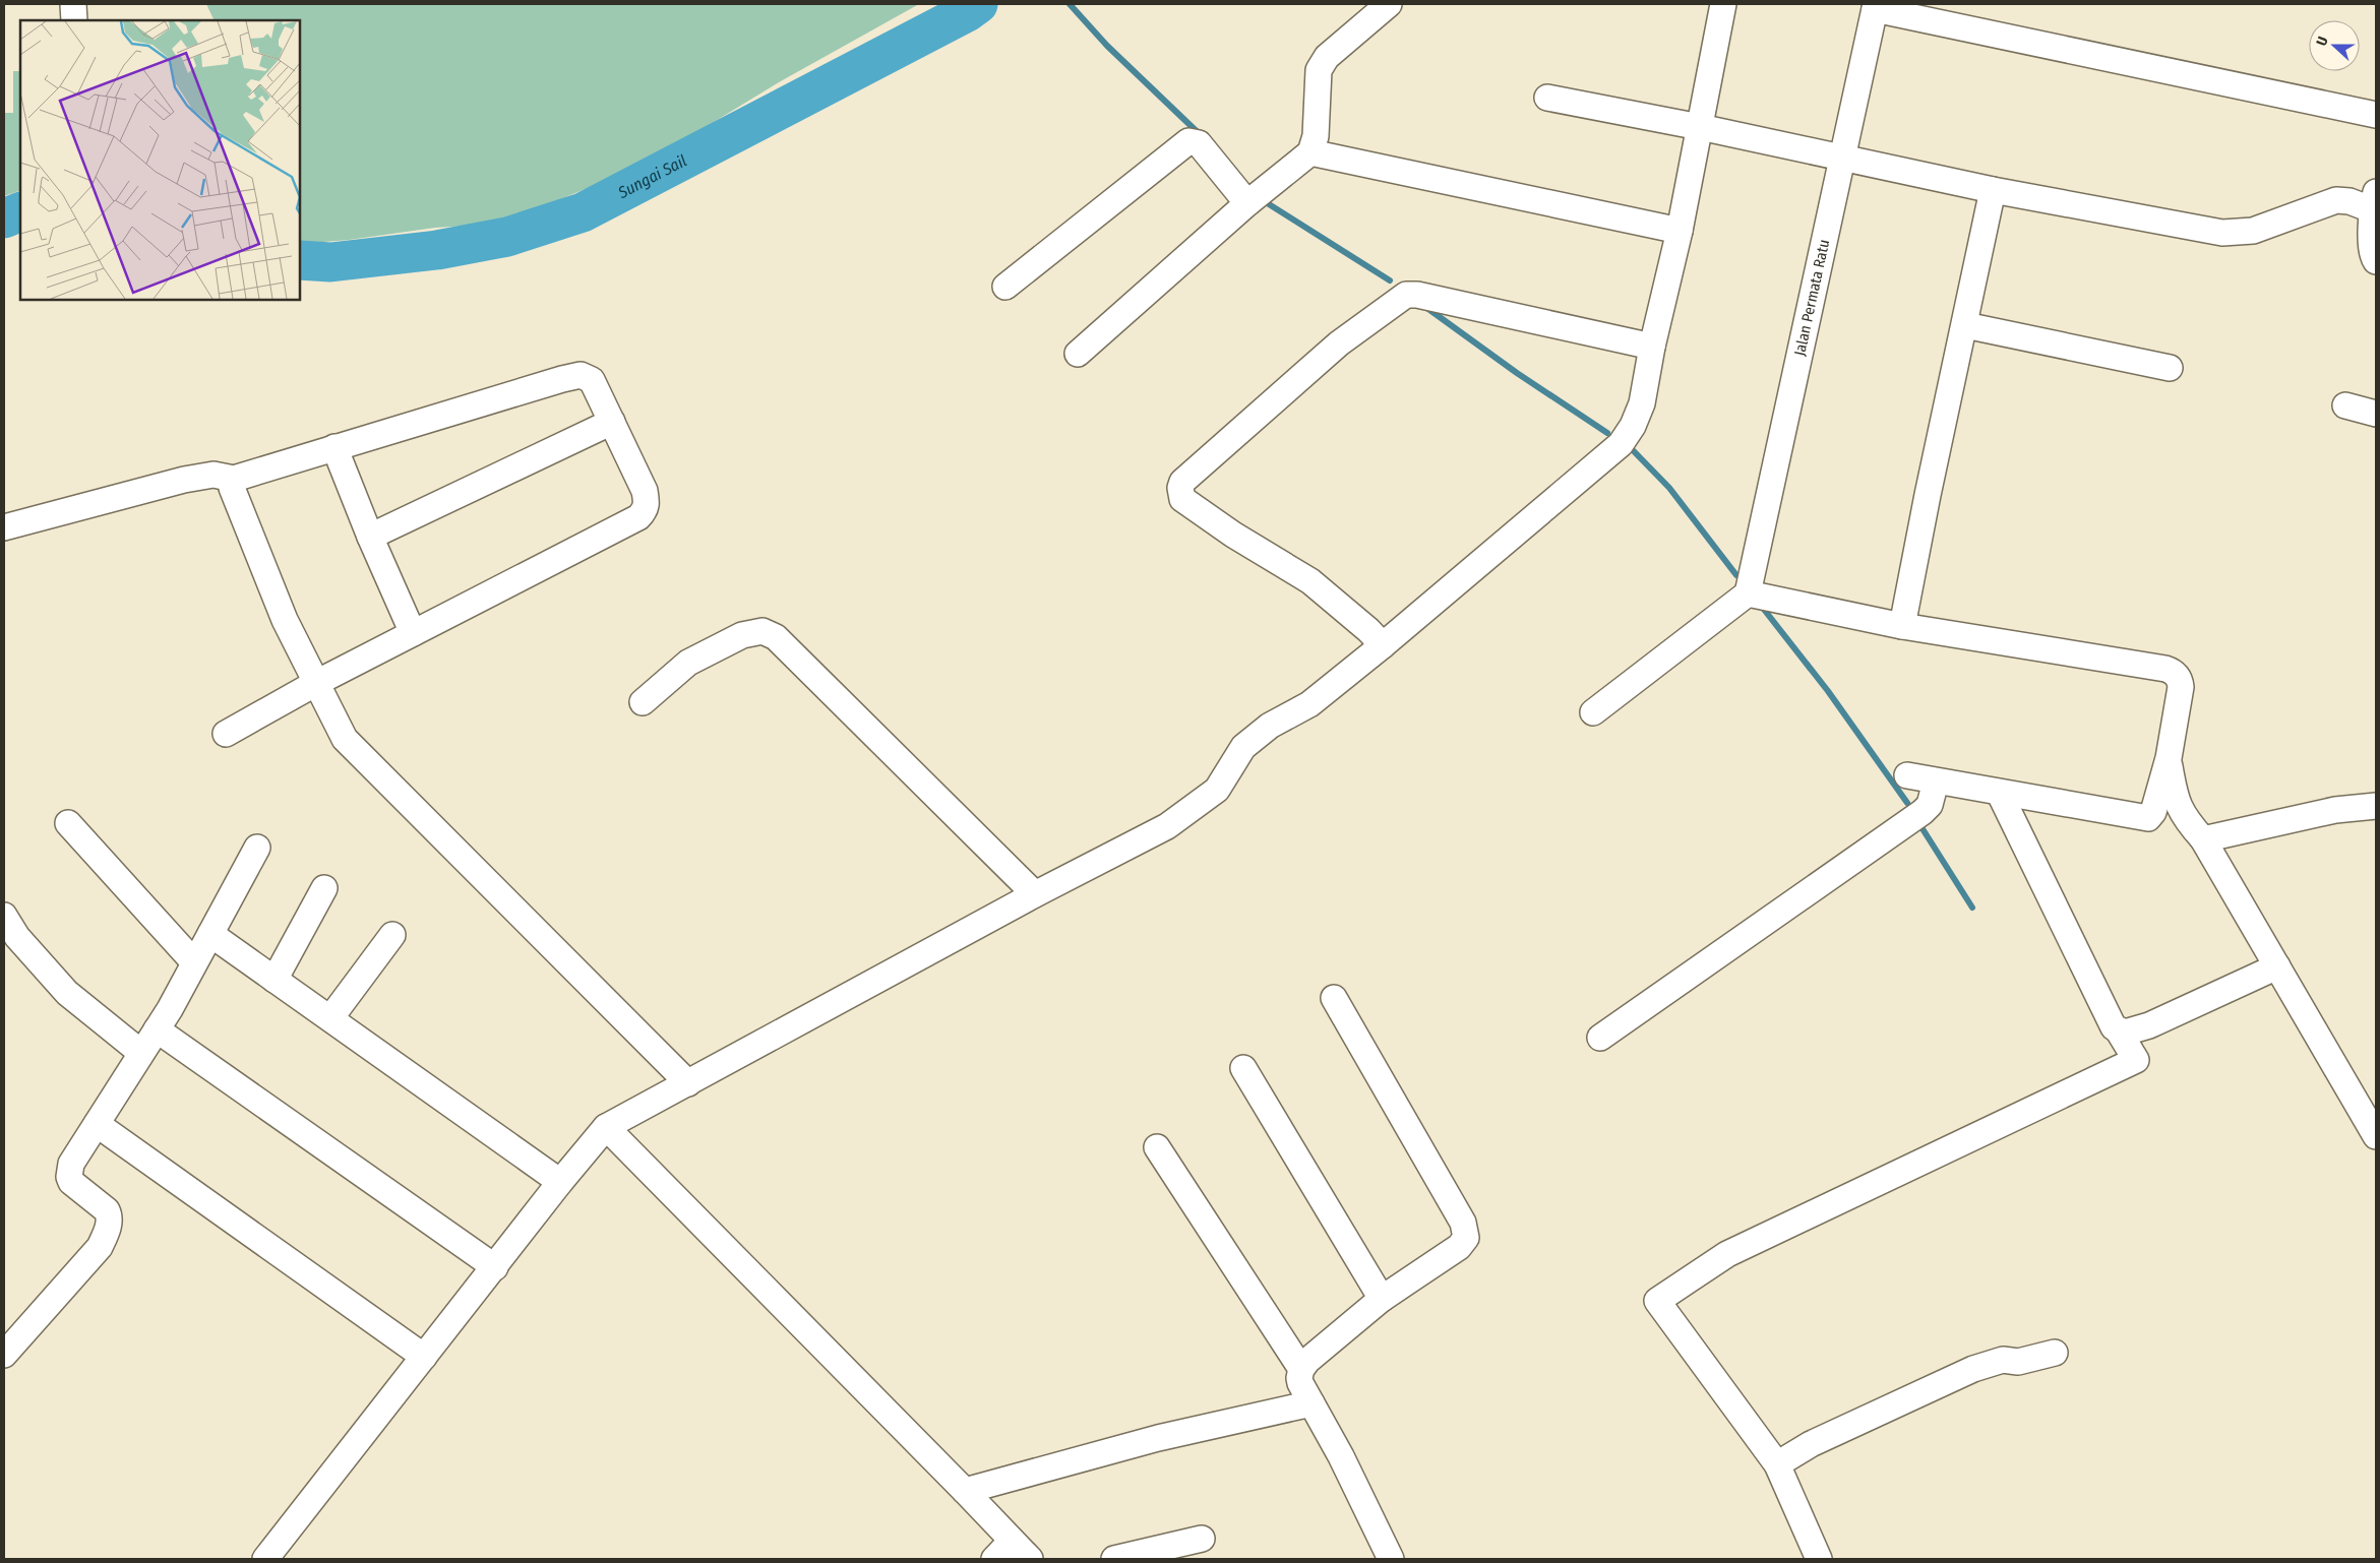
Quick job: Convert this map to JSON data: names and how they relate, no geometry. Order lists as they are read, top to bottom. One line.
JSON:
{"streets":{"street":["Jalan Permata Ratu"]},"water":["Sungai Sail"],"north":"left"}
